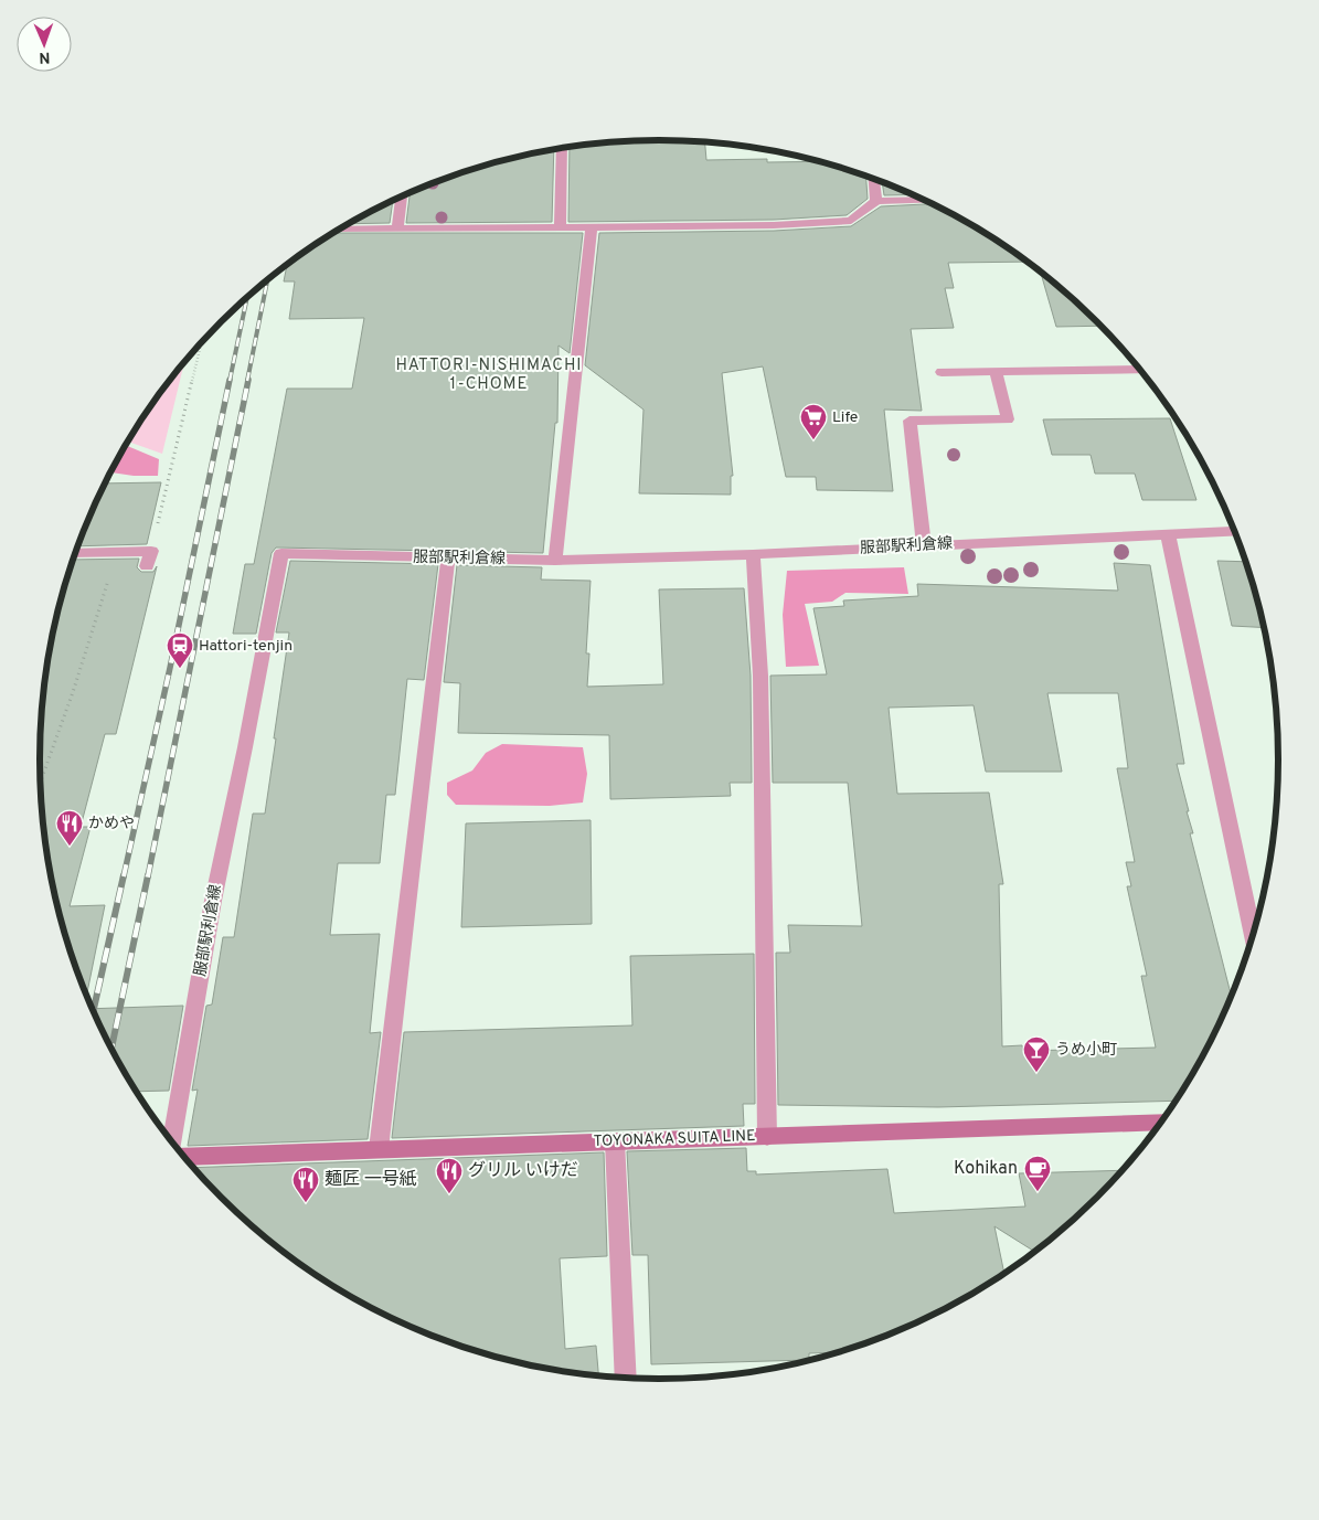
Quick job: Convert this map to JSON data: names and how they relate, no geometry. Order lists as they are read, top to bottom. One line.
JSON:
{"streets":{"main road":["TOYONAKA SUITA LINE"],"street":["服部駅利倉線"]},"districts":["HATTORI-NISHIMACHI 1-CHOME"],"places":{"supermarket":["Life"],"station":["Hattori-tenjin"],"restaurant":["かめや","グリル いけだ","麺匠 一号紙"],"bar":["うめ小町"],"cafe":["Kohikan"]},"north":"bottom"}
